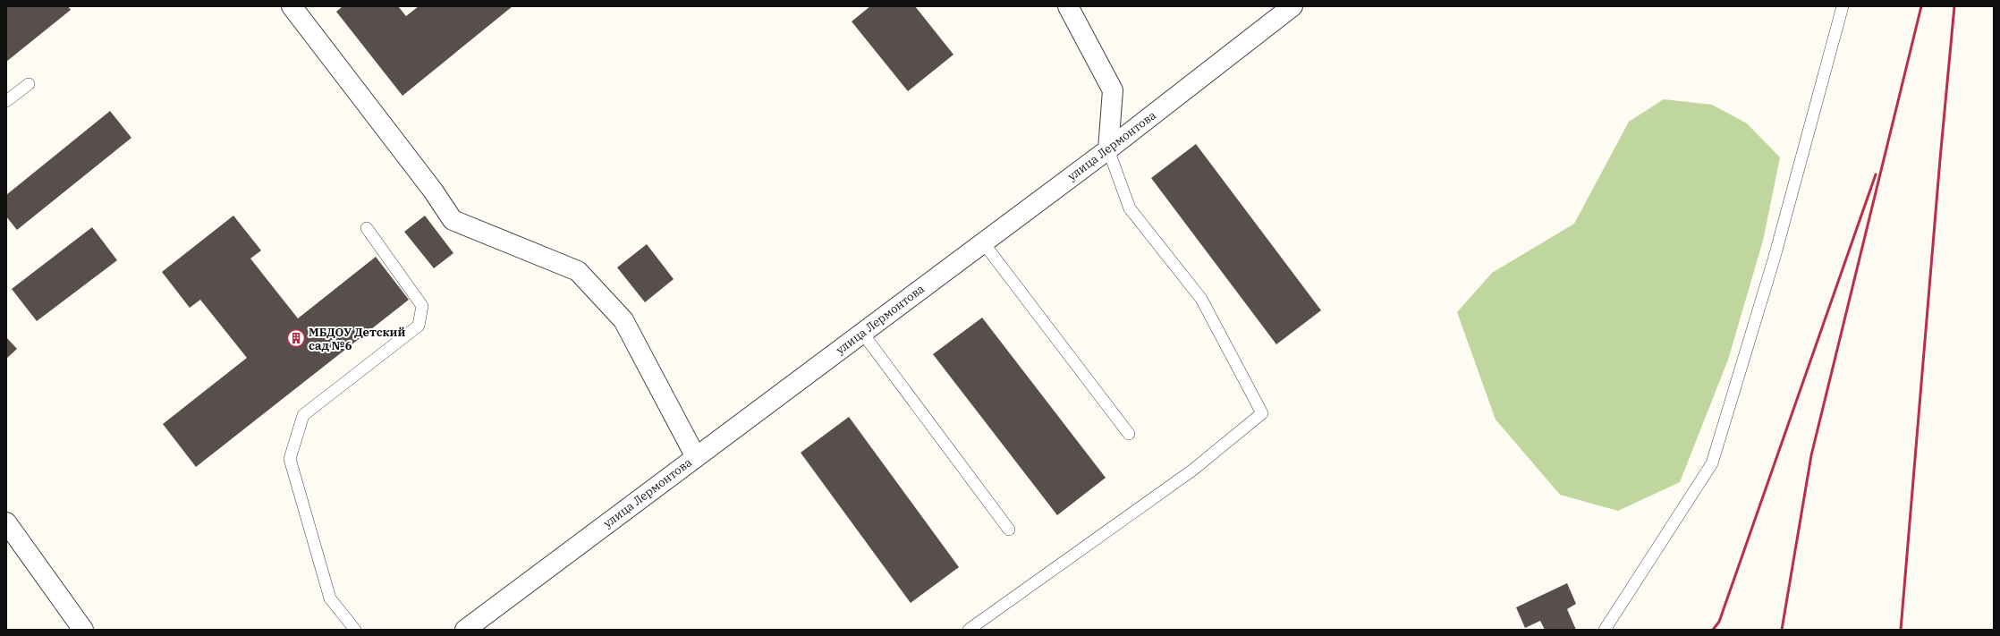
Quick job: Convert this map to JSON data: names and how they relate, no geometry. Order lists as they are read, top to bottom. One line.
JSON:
{"streets":{"street":["улица Лермонтова"]},"places":{"building":["МБДОУ Детский сад №6"]}}
